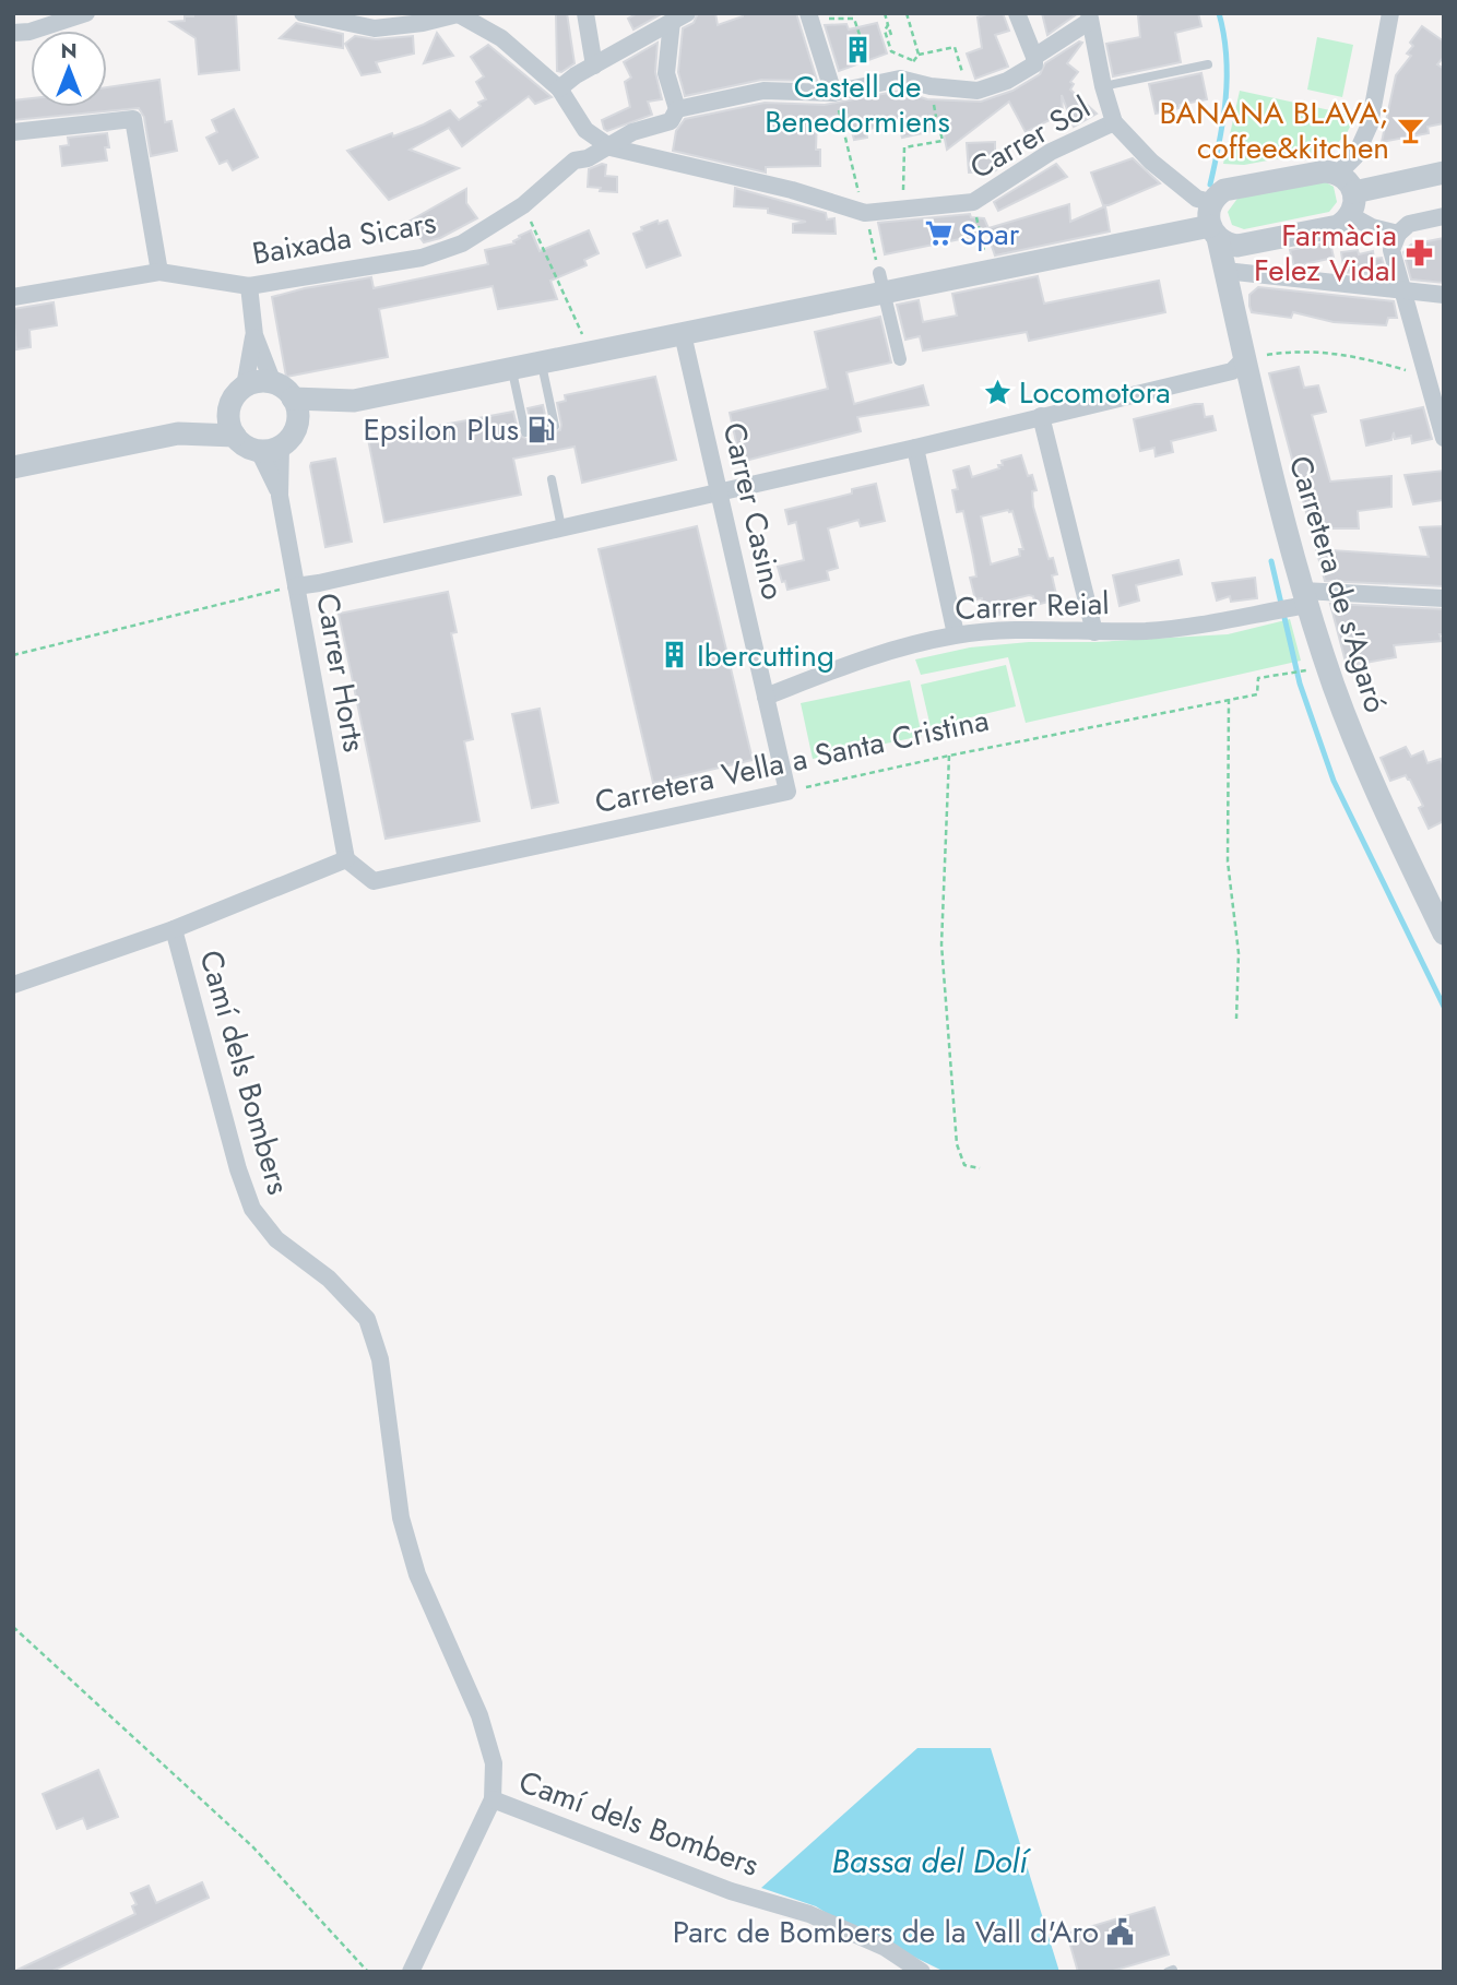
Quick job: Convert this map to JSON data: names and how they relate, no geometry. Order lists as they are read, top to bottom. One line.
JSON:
{"streets":{"street":["Carrer Sol","Baixada Sicars","Carrer Casino","Carretera de s'Agaró","Carrer Reial","Carrer Horts","Carretera Vella a Santa Cristina","Camí dels Bombers"]},"crossings":[["Carrer Sol","Baixada Sicars"],["Carrer Sol","Carretera de s'Agaró"],["Carrer Casino","Carrer Reial"],["Carrer Casino","Carretera Vella a Santa Cristina"],["Carretera de s'Agaró","Carrer Reial"],["Carrer Horts","Carretera Vella a Santa Cristina"]],"water":["Bassa del Dolí"],"places":{"building":["Castell de Benedormiens","Ibercutting"],"bar":["BANANA BLAVA; coffee&kitchen"],"supermarket":["Spar"],"pharmacy":["Farmàcia Felez Vidal"],"place":["Locomotora"],"fuel station":["Epsilon Plus"],"public building":["Parc de Bombers de la Vall d'Aro"]},"north":"top"}
